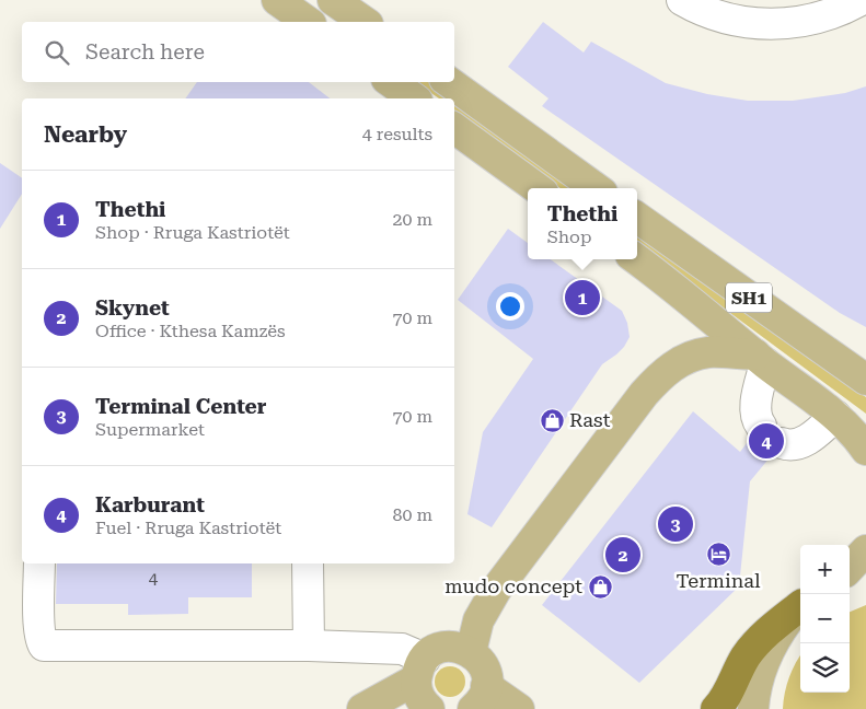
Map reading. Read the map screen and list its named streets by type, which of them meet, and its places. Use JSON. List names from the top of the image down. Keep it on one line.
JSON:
{"streets":{"main road":["SH1"]},"places":{"shop":["Rast","mudo concept"],"hotel":["Terminal"]},"house_numbers":["4"],"page":{"search":"Search here","heading":["Nearby","4 results"],"list":[{"mark":"1","name":"Thethi","note":"Shop · Rruga Kastriotët","value":"20 m"},{"mark":"2","name":"Skynet","note":"Office · Kthesa Kamzës","value":"70 m"},{"mark":"3","name":"Terminal Center","note":"Supermarket","value":"70 m"},{"mark":"4","name":"Karburant","note":"Fuel · Rruga Kastriotët","value":"80 m"}],"popup":["Thethi","Shop"],"pins":["1","4","3","2"],"map_buttons":["+","−"]}}
